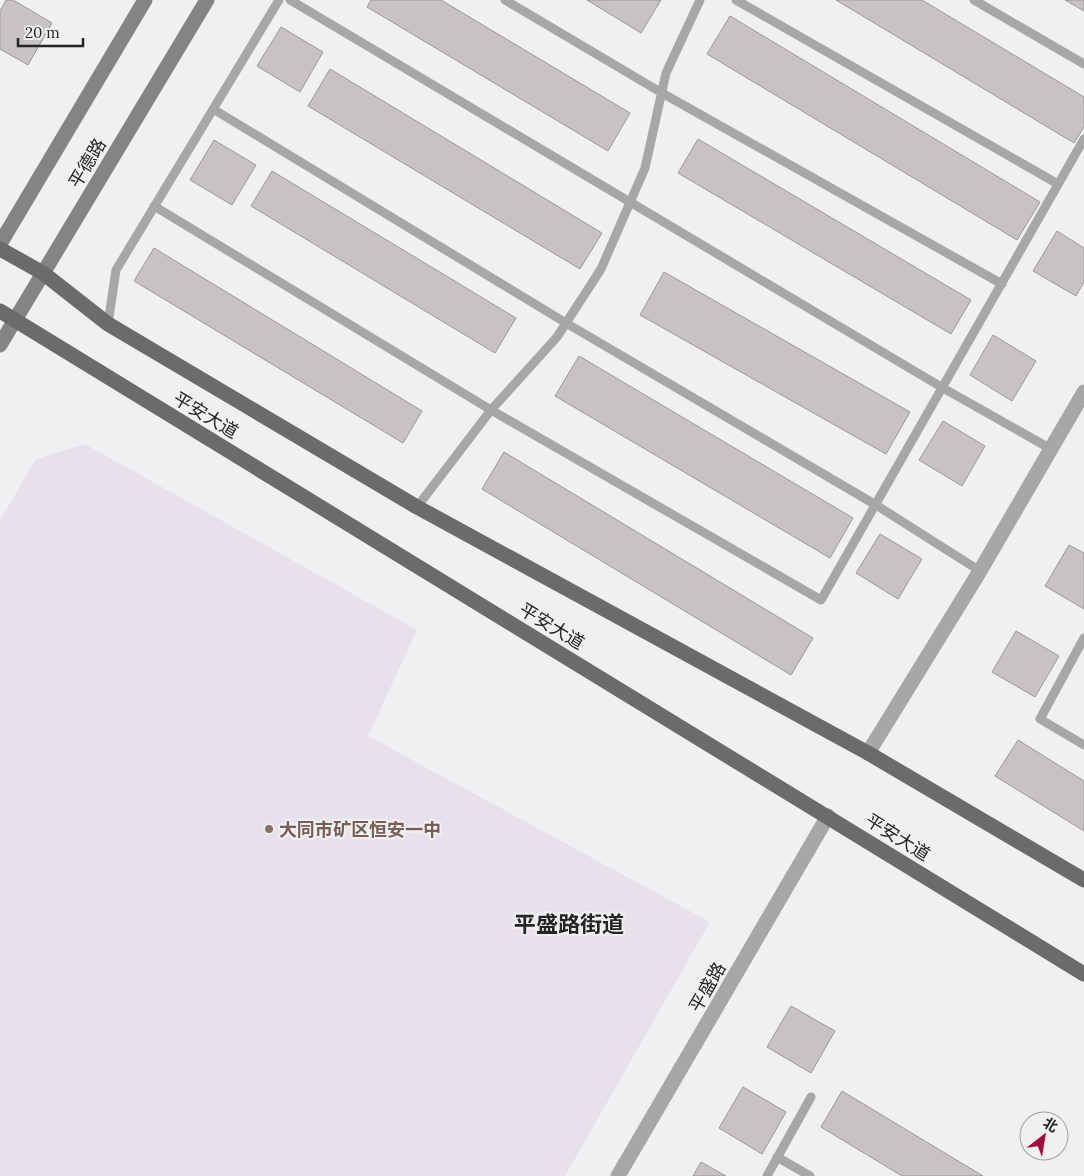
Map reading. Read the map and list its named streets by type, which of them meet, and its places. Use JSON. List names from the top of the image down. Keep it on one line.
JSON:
{"streets":{"main road":["平德路","平安大道"],"street":["平盛路"]},"crossings":[["平德路","平安大道"],["平安大道","平盛路"]],"districts":["平盛路街道"],"places":["大同市矿区恒安一中"],"scale_bar":"20 m","north":"top right"}
